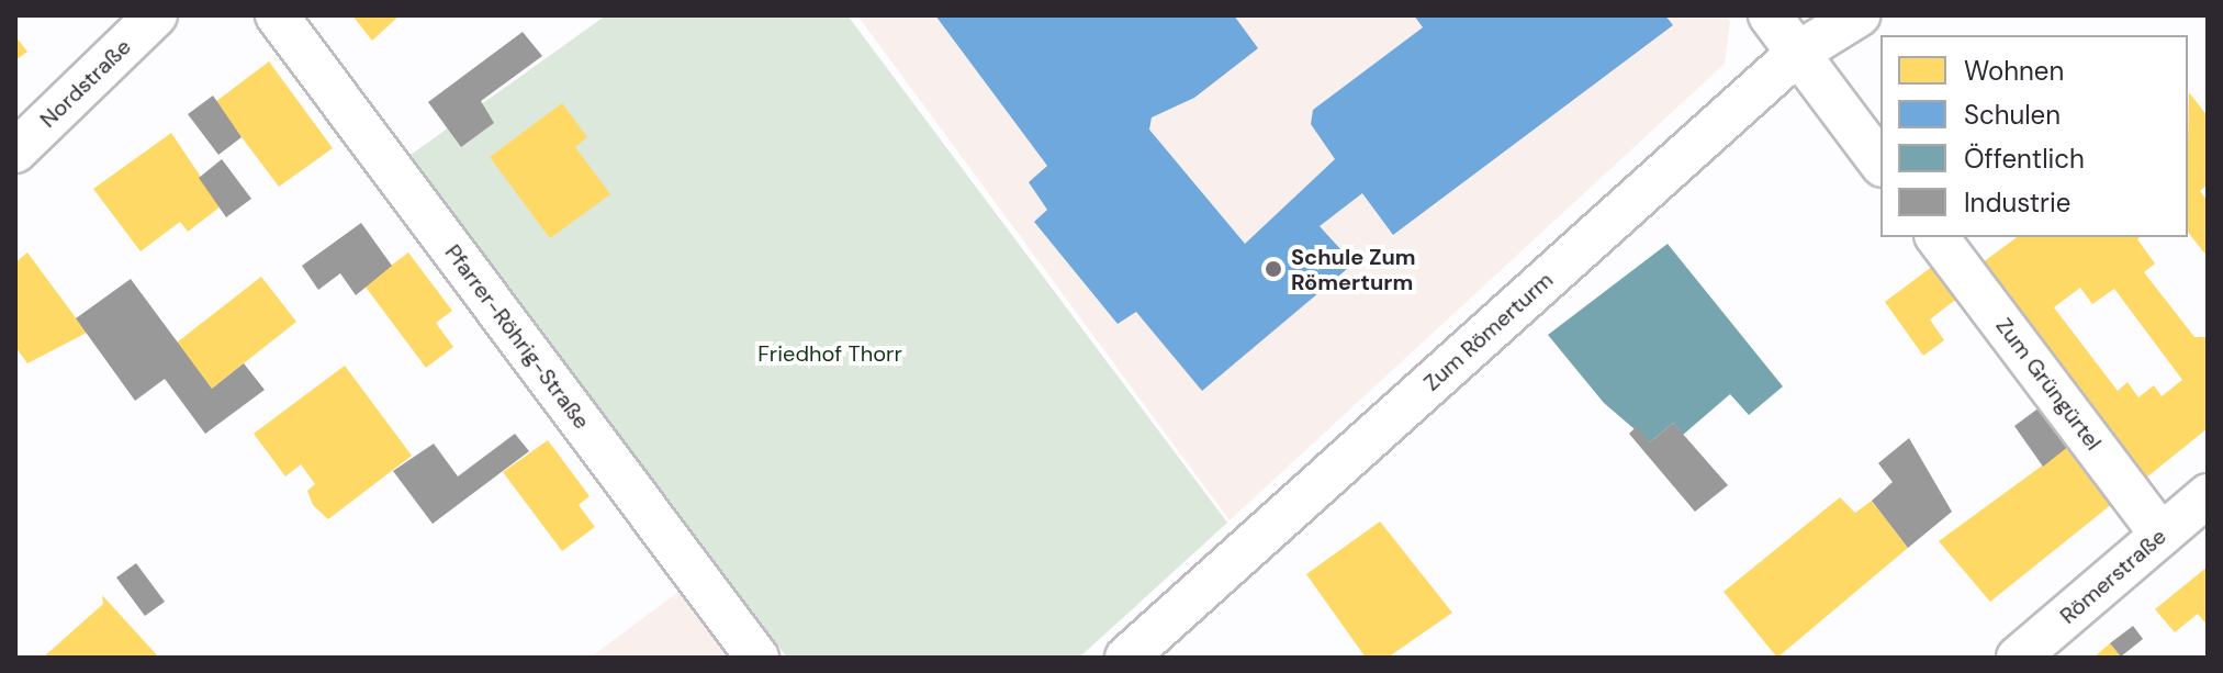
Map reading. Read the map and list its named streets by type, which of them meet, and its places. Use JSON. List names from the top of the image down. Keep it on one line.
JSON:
{"streets":{"street":["Nordstraße","Zum Römerturm","Pfarrer-Röhrig-Straße","Zum Grüngürtel","Römerstraße"]},"crossings":[["Zum Grüngürtel","Römerstraße"]],"parks":["Friedhof Thorr"],"places":["Schule Zum Römerturm"],"legend":["Wohnen","Schulen","Öffentlich","Industrie"]}
